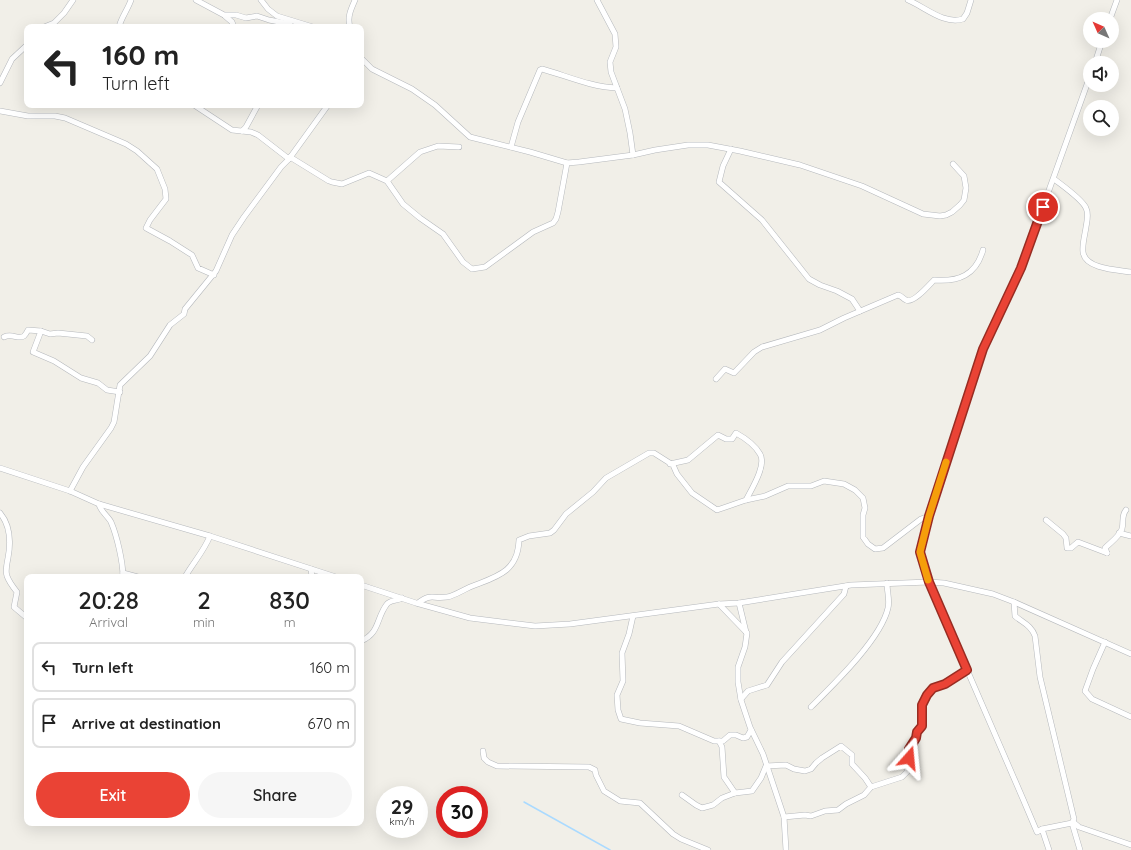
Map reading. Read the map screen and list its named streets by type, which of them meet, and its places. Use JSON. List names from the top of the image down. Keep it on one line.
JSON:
{"north":"top left","page":{"turn":["160 m","Turn left"],"eta":["20:28","Arrival","2","min","830","m"],"list":[{"name":"Turn left","value":"160 m"},{"name":"Arrive at destination","value":"670 m"}],"buttons":["Exit","Share"],"speed":"29 km/h","limit":"30"}}
